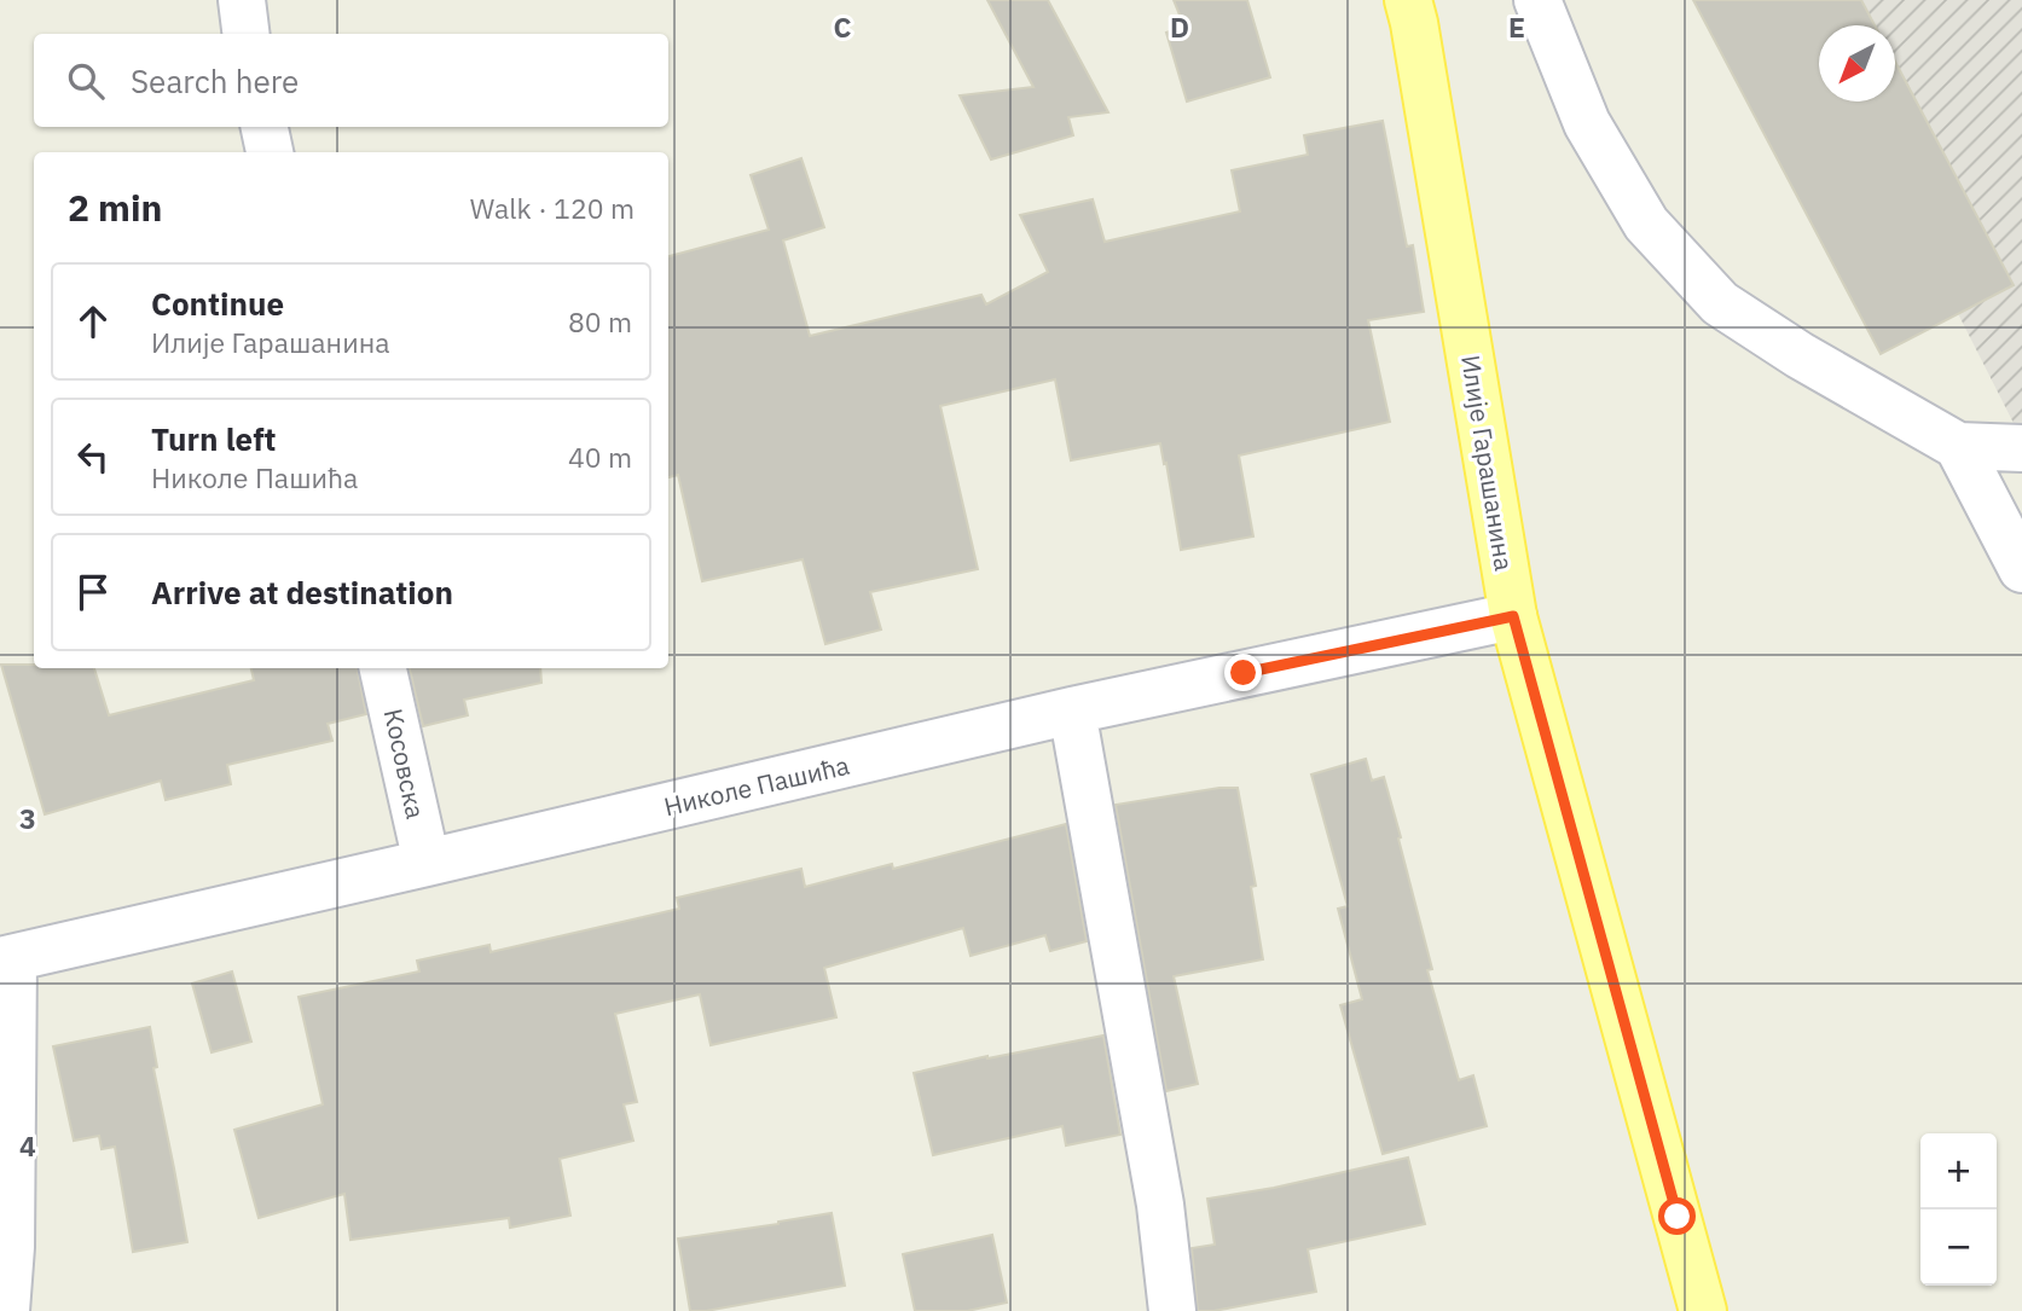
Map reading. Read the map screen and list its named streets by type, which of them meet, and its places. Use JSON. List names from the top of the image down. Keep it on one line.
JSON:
{"streets":{"main road":["Илије Гарашанина"],"street":["Косовска","Николе Пашића"]},"crossings":[["Илије Гарашанина","Николе Пашића"],["Косовска","Николе Пашића"]],"north":"bottom left","page":{"search":"Search here","heading":["2 min","Walk · 120 m"],"list":[["Continue","Илије Гарашанина","80 m"],["Turn left","Николе Пашића","40 m"],"Arrive at destination"],"map_buttons":["+","−"]},"grid":{"columns":["C","D","E"],"rows":["3","4"]}}
